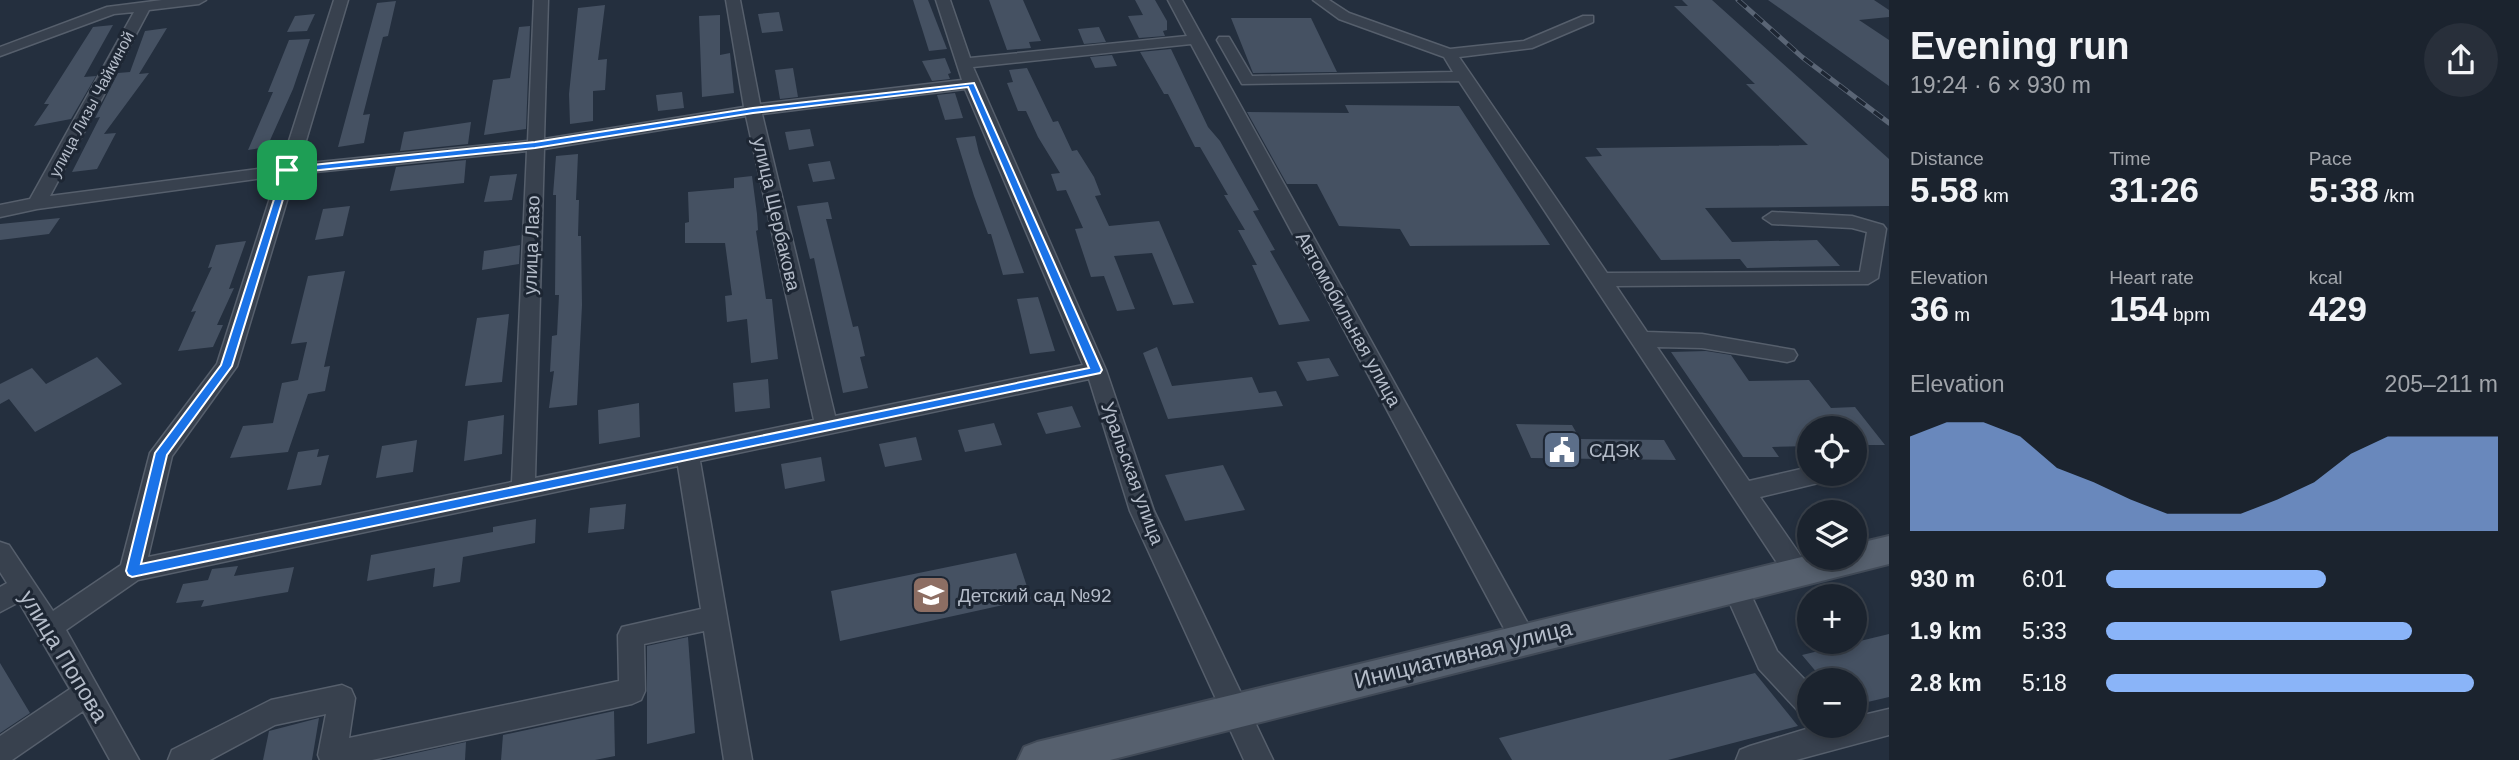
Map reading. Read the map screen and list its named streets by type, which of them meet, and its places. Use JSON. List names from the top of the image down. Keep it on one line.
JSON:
{"streets":{"main road":["Инициативная улица"],"street":["улица Лизы Чайкиной","улица Щербакова","улица Лазо","Автомобильная улица","Уральская улица","улица Попова"]},"crossings":[["Автомобильная улица","Инициативная улица"],["Уральская улица","Инициативная улица"]],"places":{"public building":["СДЭК"],"school or university":["Детский сад №92"]},"page":{"heading":["Evening run","19:24 · 6 × 930 m"],"stats":[["Distance","5.58 km"],["Time","31:26"],["Pace","5:38 /km"],["Elevation","36 m"],["Heart rate","154 bpm"],["kcal","429"]],"chart":["Elevation","205–211 m"],"map_buttons":["+","−"],"list":[{"name":"930 m","note":"6:01"},{"name":"1.9 km","note":"5:33"},{"name":"2.8 km","note":"5:18"}]}}
